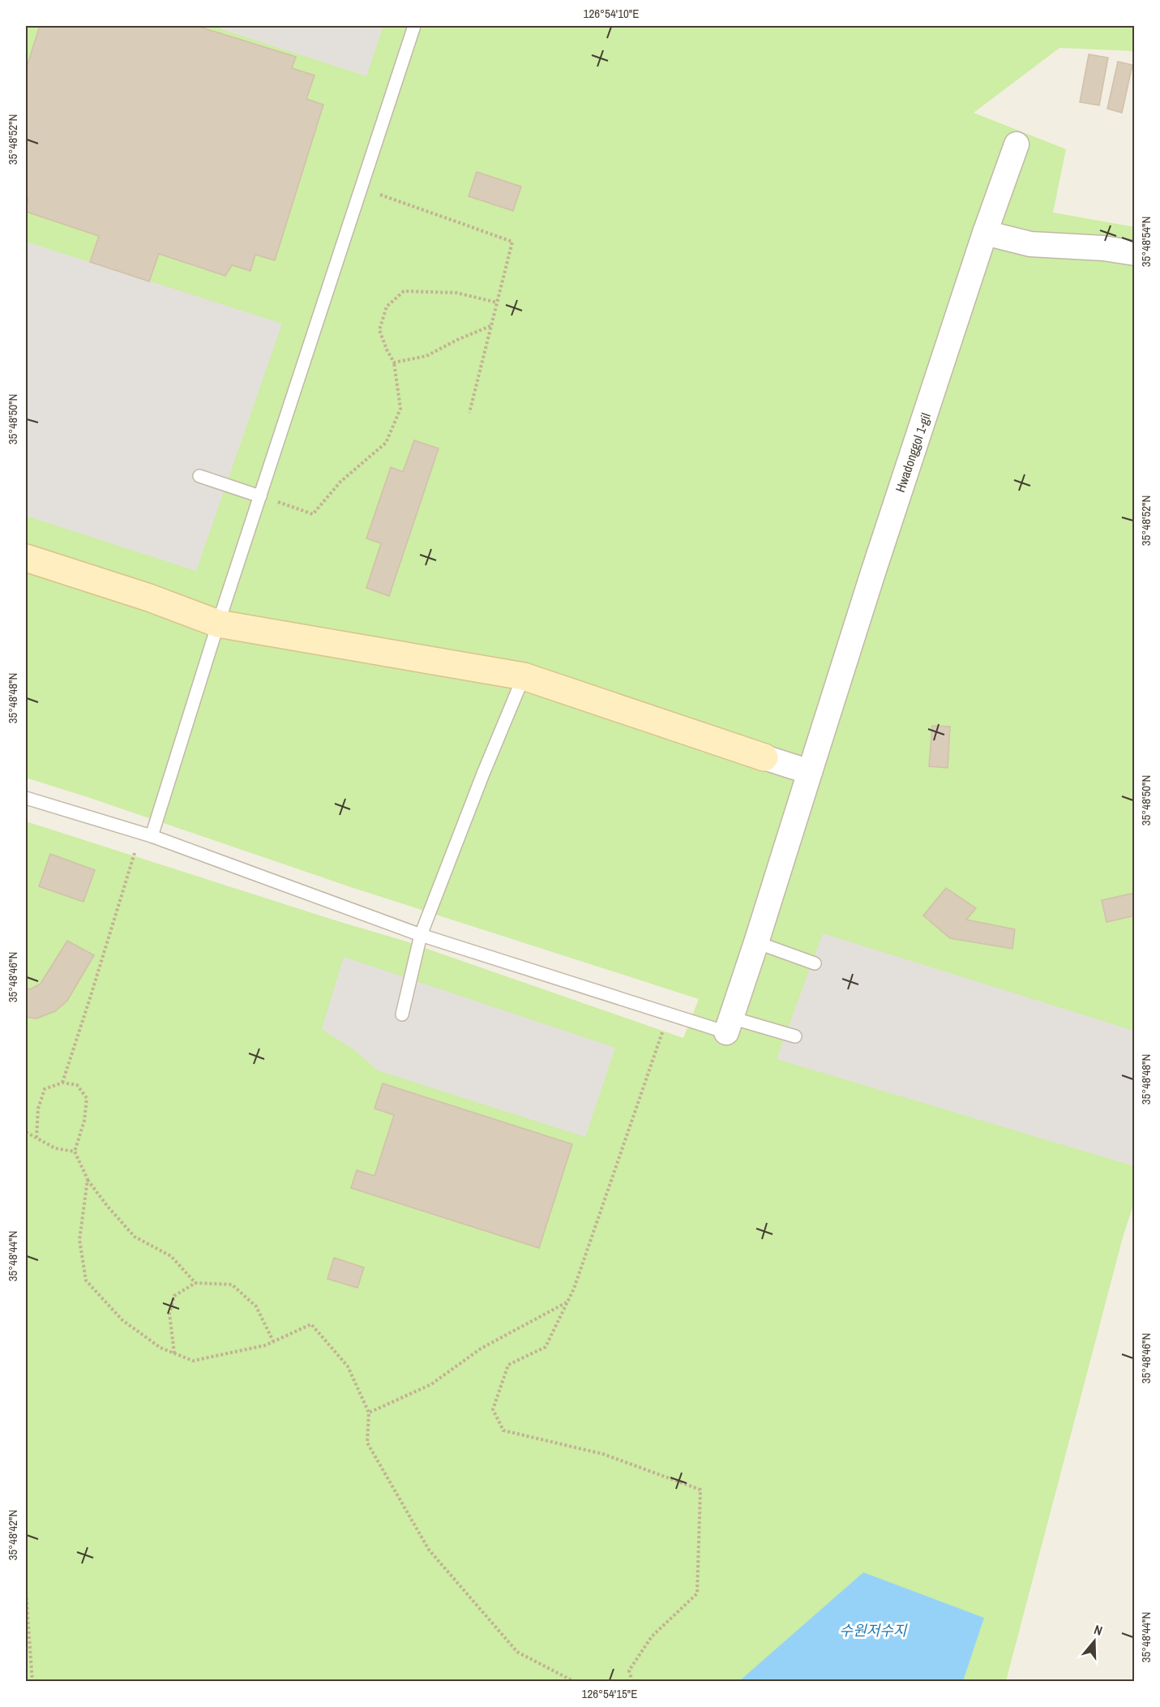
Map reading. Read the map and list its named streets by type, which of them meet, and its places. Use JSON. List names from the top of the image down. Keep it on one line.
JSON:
{"streets":{"street":["Hwadonggol 1-gil"]},"water":["수원저수지"],"north":"top","coordinates":["126°54'10\"E","35°48'52\"N","35°48'54\"N","35°48'50\"N","35°48'48\"N","35°48'46\"N","35°48'44\"N","35°48'42\"N","126°54'15\"E"]}
